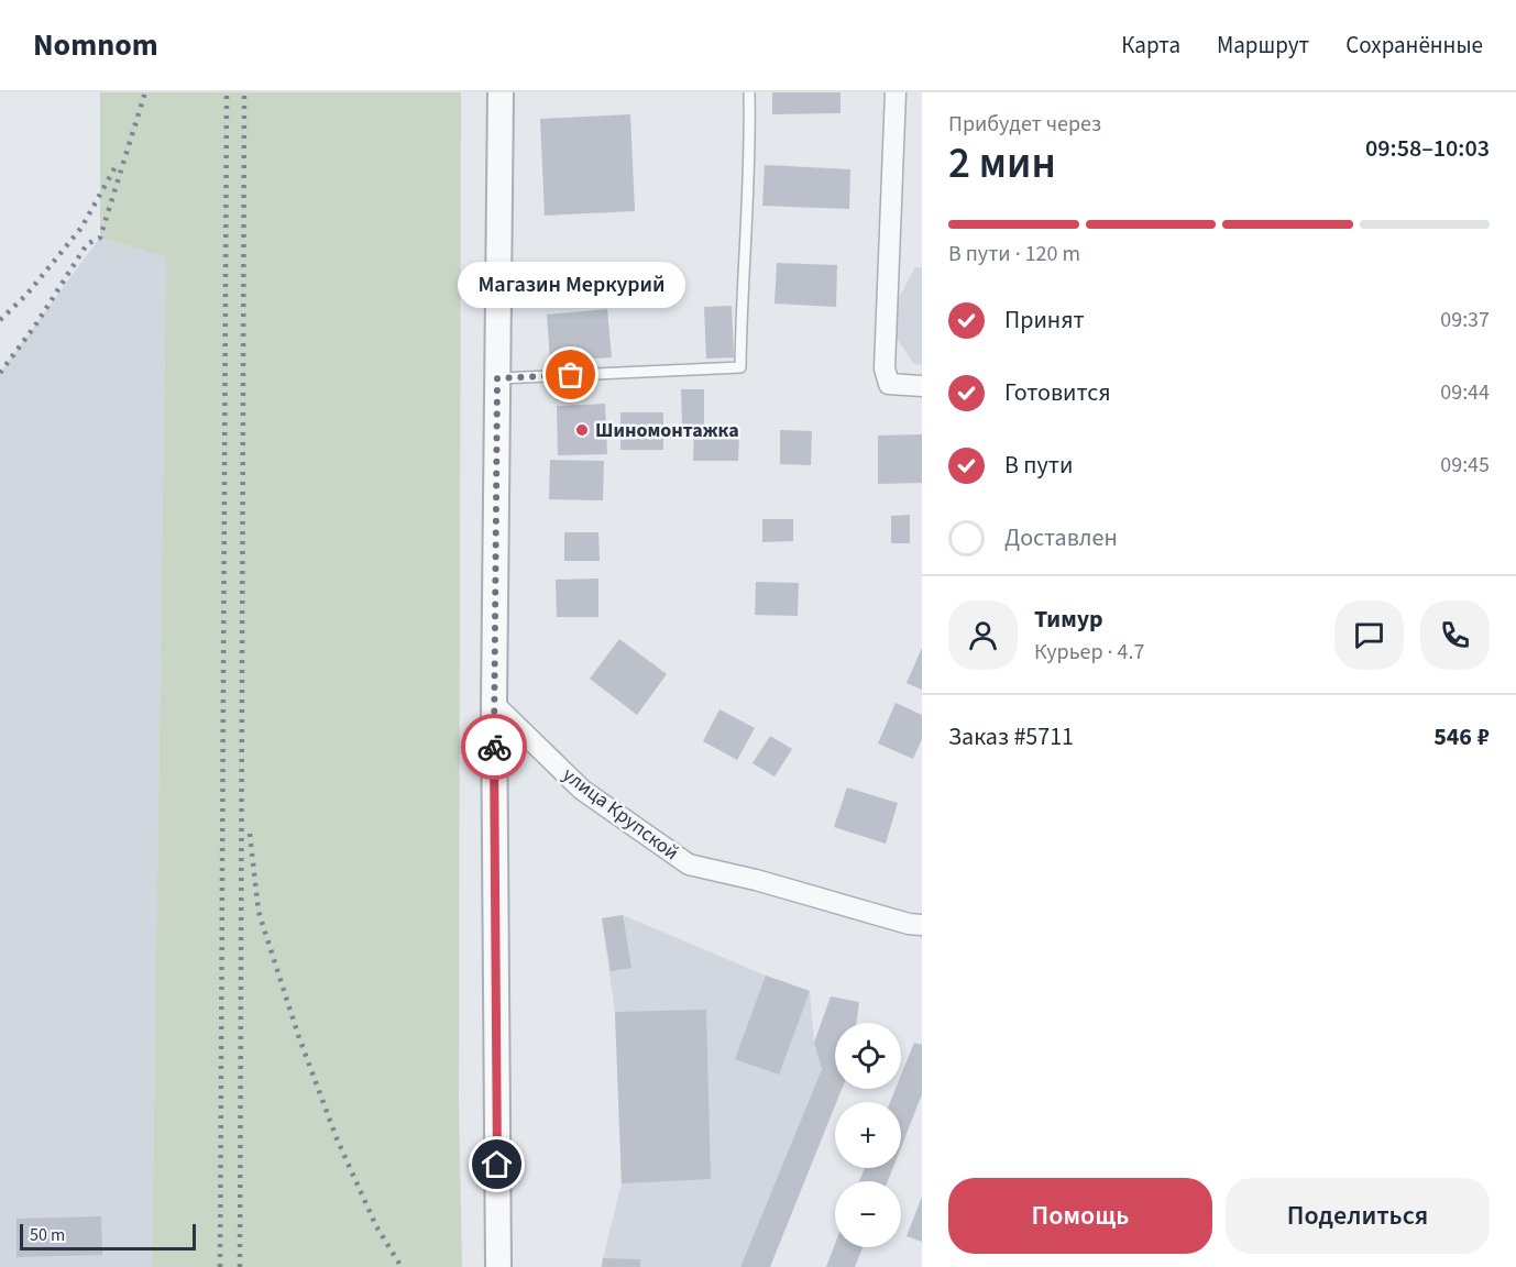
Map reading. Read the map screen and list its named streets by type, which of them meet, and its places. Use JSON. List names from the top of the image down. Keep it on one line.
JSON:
{"streets":{"street":["улица Крупской"]},"places":["Магазин Меркурий","Шиномонтажка"],"scale_bar":"50 m","page":{"header":"Nomnom","nav":["Карта","Маршрут","Сохранённые"],"heading":["2 мин","Прибудет через","09:58–10:03"],"panel":["Тимур","Курьер · 4.7","Заказ #5711","546 ₽"],"bar":"В пути · 120 m","bubble":"Магазин Меркурий","list":[["Принят","09:37"],["Готовится","09:44"],["В пути","09:45"],"Доставлен"],"map_buttons":["+","−"],"buttons":["Помощь","Поделиться"],"scale":"50 m"}}
